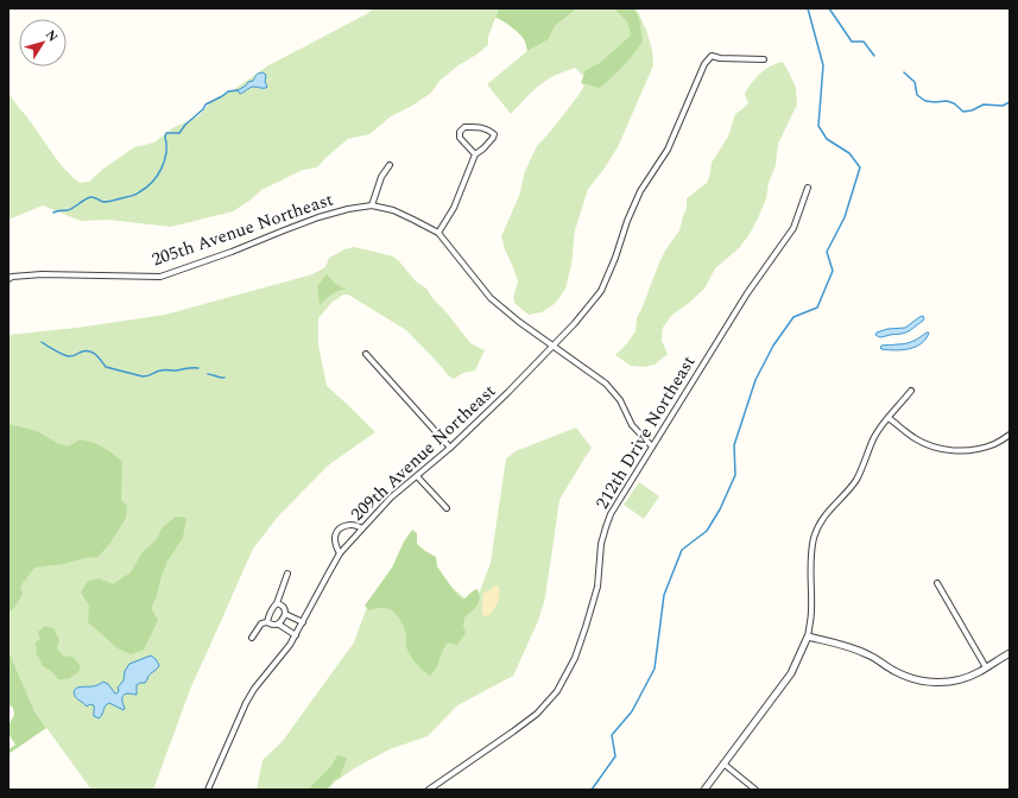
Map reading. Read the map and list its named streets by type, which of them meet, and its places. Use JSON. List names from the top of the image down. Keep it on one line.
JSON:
{"streets":{"street":["205th Avenue Northeast","212th Drive Northeast","209th Avenue Northeast"]},"north":"top right"}
